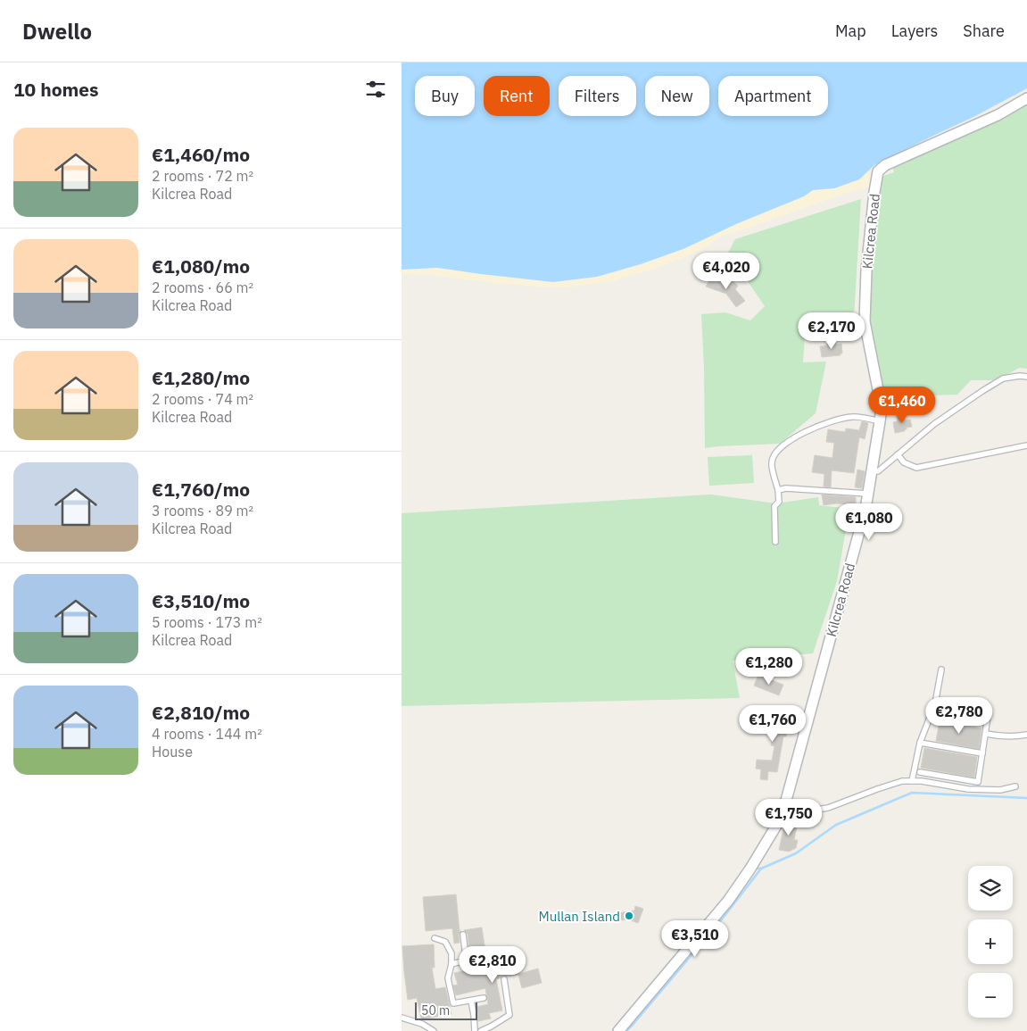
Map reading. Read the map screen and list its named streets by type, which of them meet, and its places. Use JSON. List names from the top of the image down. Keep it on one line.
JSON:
{"streets":{"street":["Kilcrea Road"]},"places":["Mullan Island"],"scale_bar":"50 m","page":{"header":"Dwello","nav":["Map","Layers","Share"],"heading":"10 homes","chip":["Buy","Rent","Filters","New","Apartment"],"list":[{"name":"€1,460/mo","note":"2 rooms · 72 m² · Kilcrea Road"},{"name":"€1,080/mo","note":"2 rooms · 66 m² · Kilcrea Road"},{"name":"€1,280/mo","note":"2 rooms · 74 m² · Kilcrea Road"},{"name":"€1,760/mo","note":"3 rooms · 89 m² · Kilcrea Road"},{"name":"€3,510/mo","note":"5 rooms · 173 m² · Kilcrea Road"},{"name":"€2,810/mo","note":"4 rooms · 144 m² · House"}],"price":["€4,020","€2,170","€1,460","€1,080","€1,280","€2,780","€1,760","€1,750","€3,510","€2,810"],"map_buttons":["+","−"],"scale":"50 m"}}
